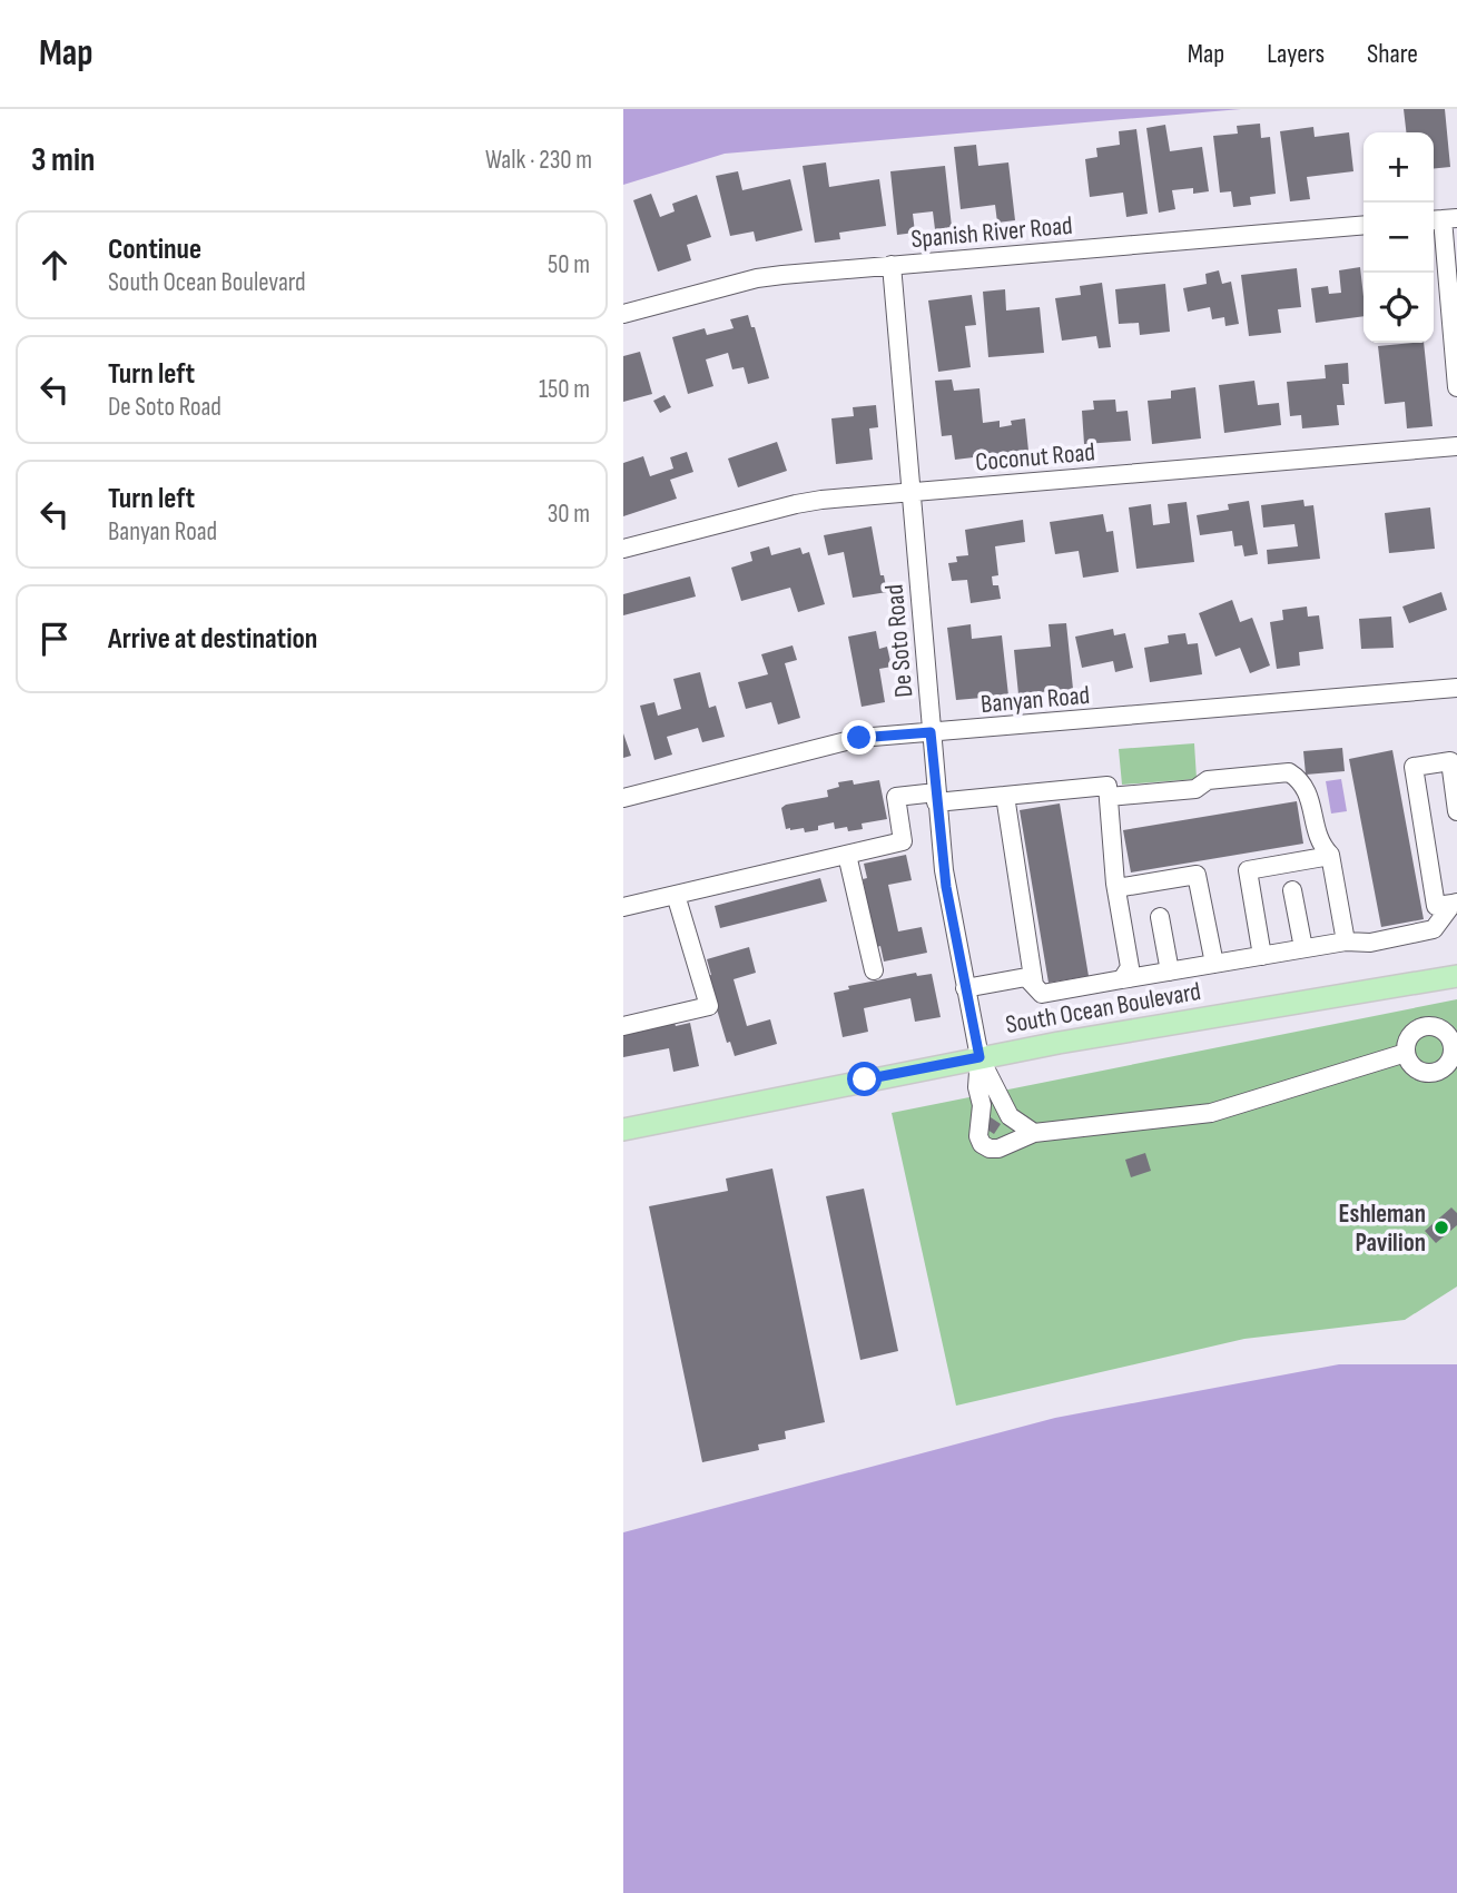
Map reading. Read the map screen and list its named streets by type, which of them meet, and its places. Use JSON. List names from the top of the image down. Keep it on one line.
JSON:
{"streets":{"main road":["South Ocean Boulevard"],"street":["Spanish River Road","Coconut Road","De Soto Road","Banyan Road"]},"crossings":[["Spanish River Road","De Soto Road"],["Coconut Road","De Soto Road"],["De Soto Road","Banyan Road"],["De Soto Road","South Ocean Boulevard"]],"places":["Eshleman Pavilion"],"page":{"header":"Map","nav":["Map","Layers","Share"],"heading":["3 min","Walk · 230 m"],"map_buttons":["+","−"],"list":[["Continue","South Ocean Boulevard","50 m"],["Turn left","De Soto Road","150 m"],["Turn left","Banyan Road","30 m"],"Arrive at destination"]}}
